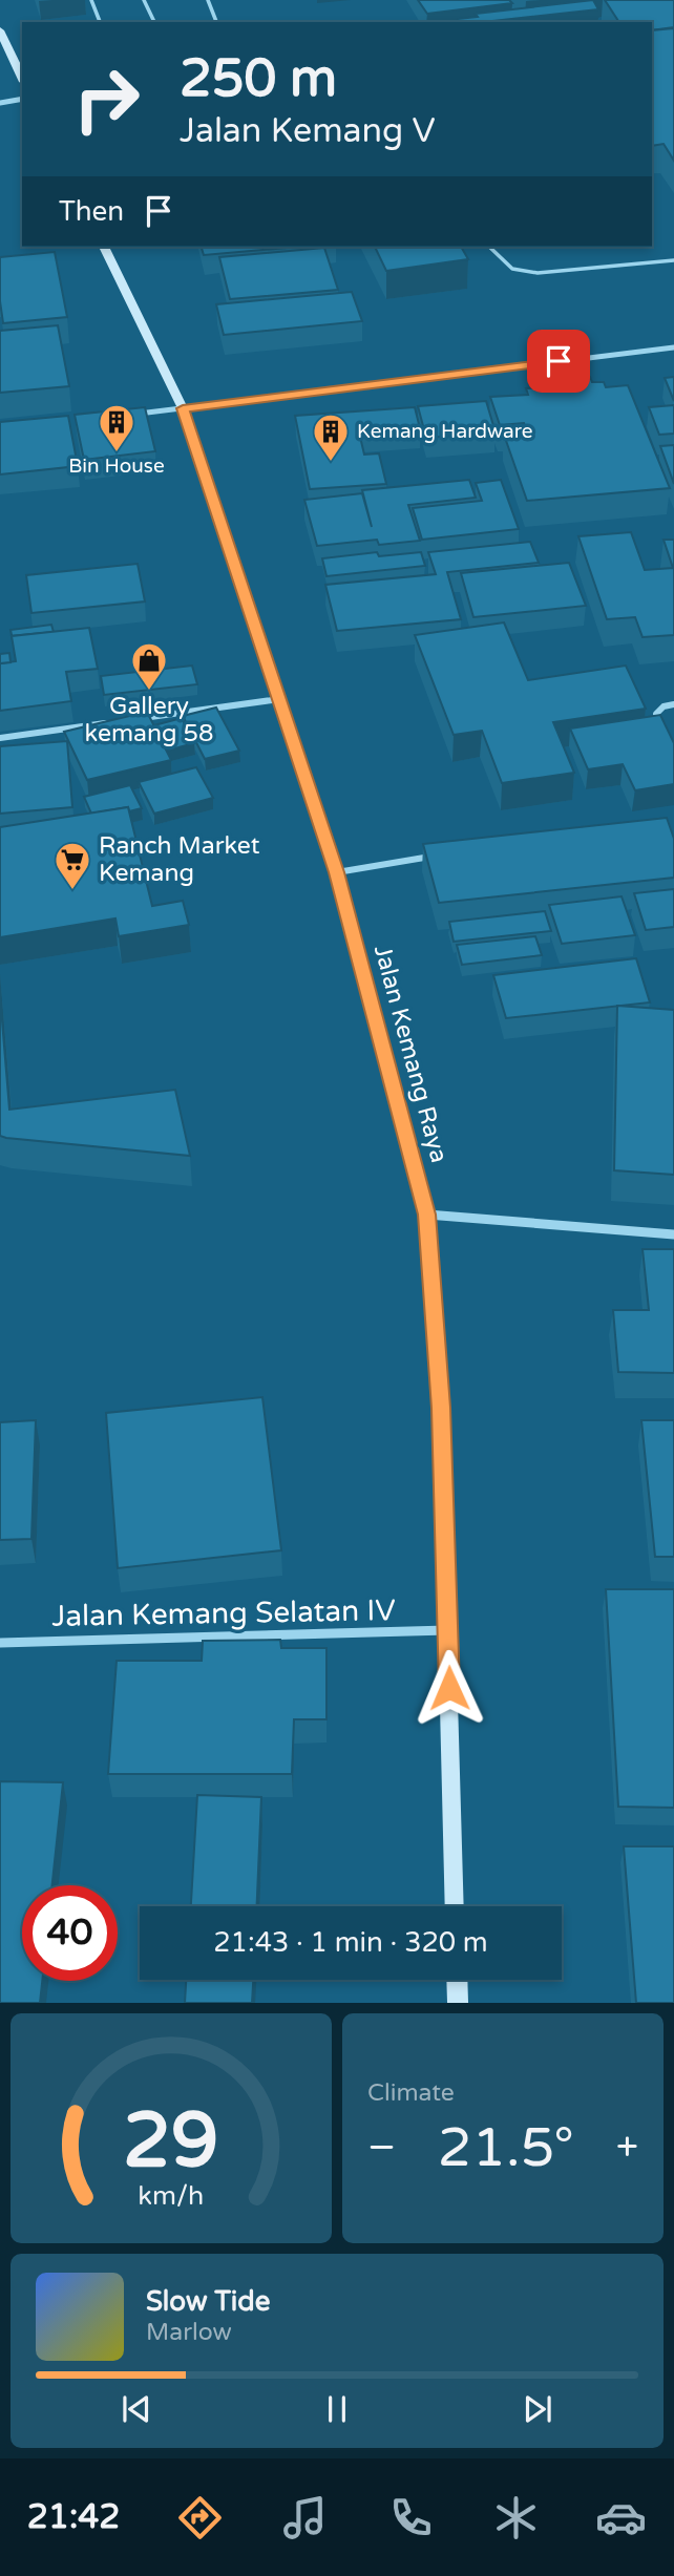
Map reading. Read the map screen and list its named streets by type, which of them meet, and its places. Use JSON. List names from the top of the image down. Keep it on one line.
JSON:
{"streets":{"street":["Jalan Kemang Raya","Jalan Kemang Selatan IV"]},"crossings":[["Jalan Kemang Raya","Jalan Kemang Selatan IV"]],"places":{"building":["Bin House","Kemang Hardware"],"shop":["Gallery kemang 58"],"supermarket":["Ranch Market Kemang"]},"page":{"turn":["250 m","Jalan Kemang V"],"then":"Then","limit":"40","trip":"21:43 · 1 min · 320 m","tile":"Climate","heat":["−","21.5°","+"],"song":["Slow Tide","Marlow"],"tabs":"21:42","gauge":["29","km/h"]}}
